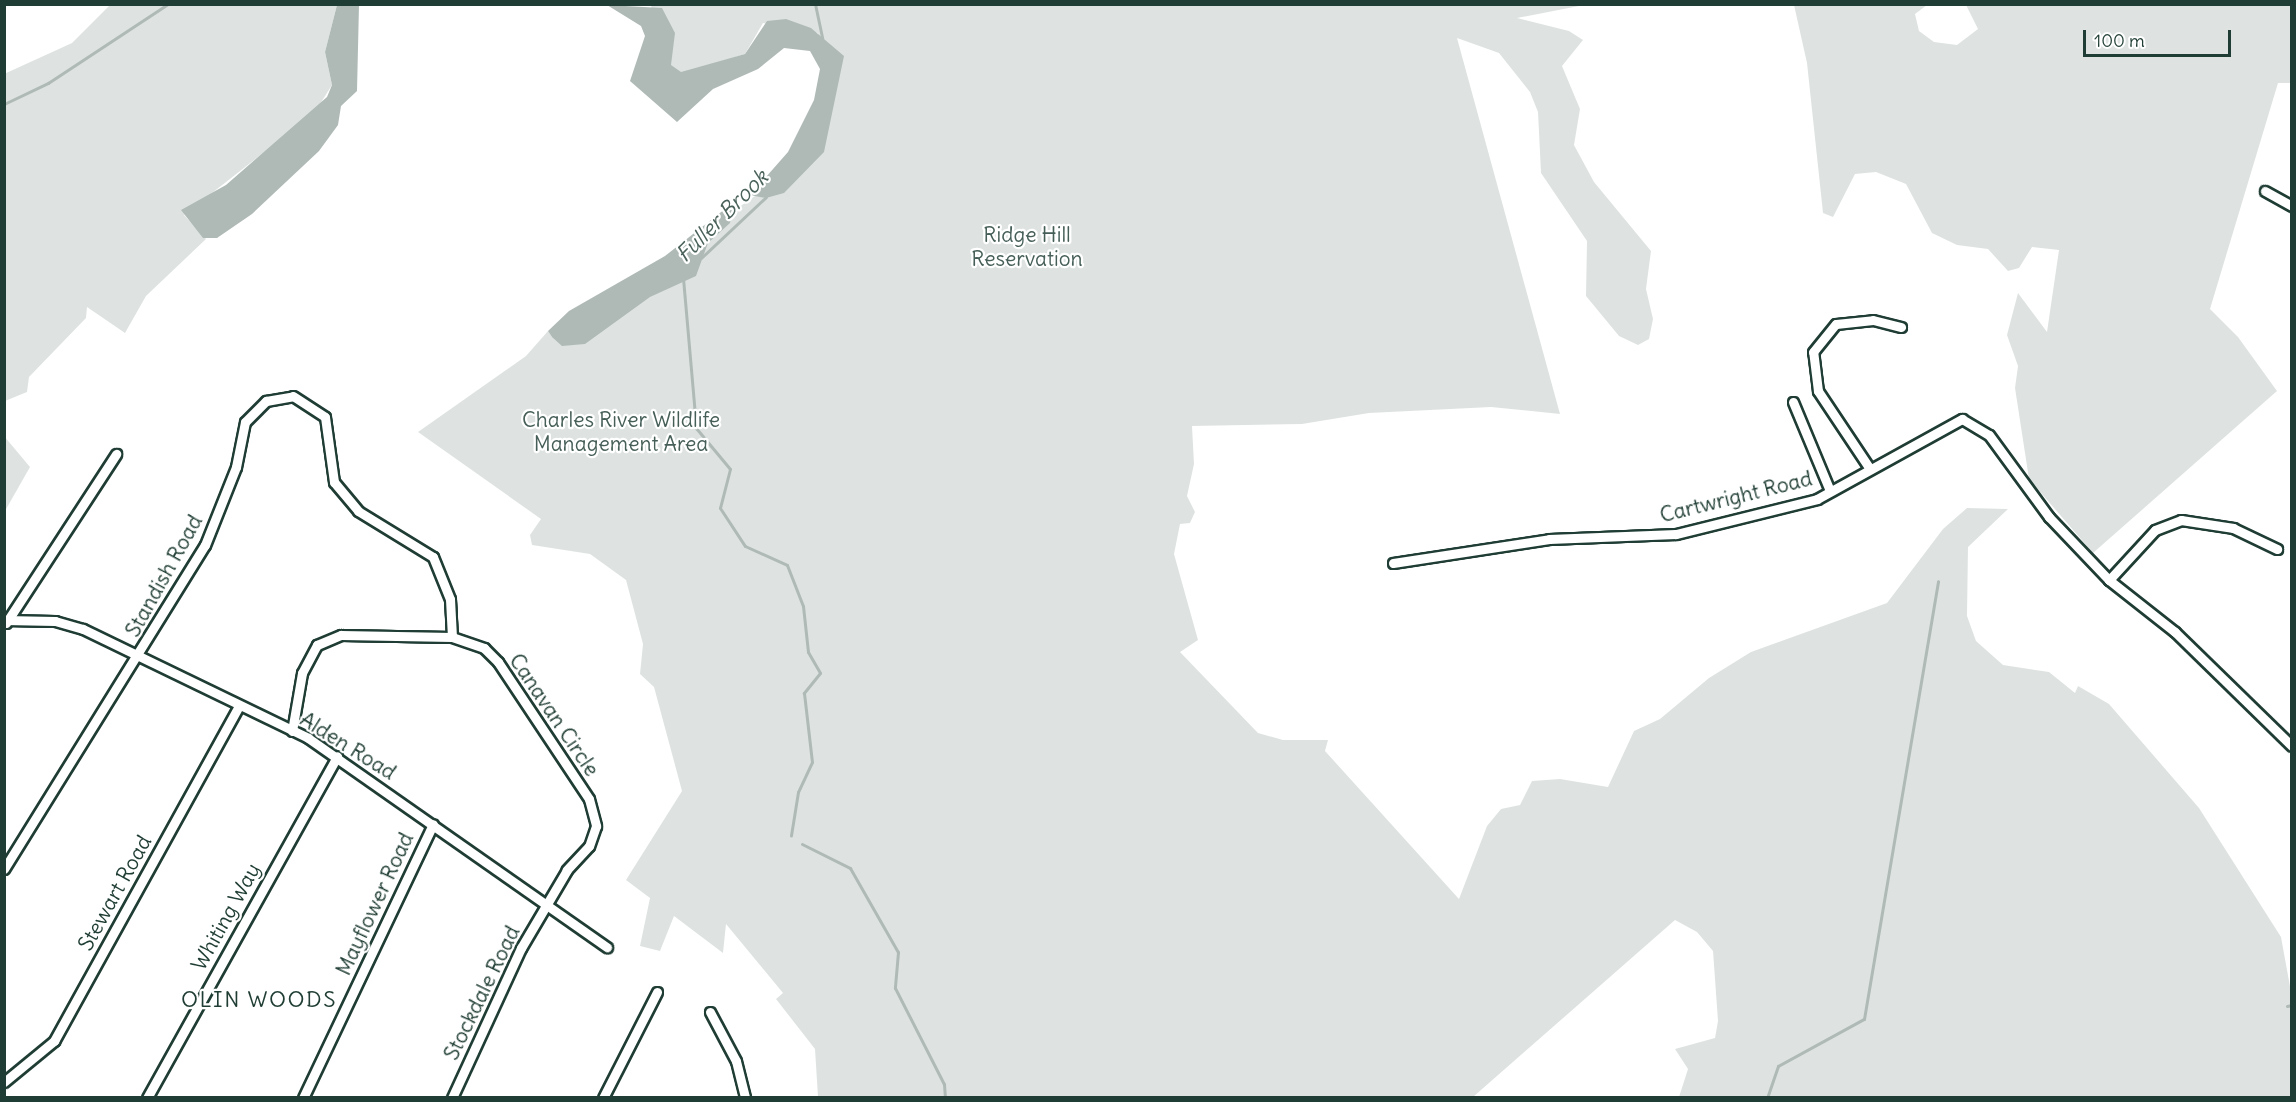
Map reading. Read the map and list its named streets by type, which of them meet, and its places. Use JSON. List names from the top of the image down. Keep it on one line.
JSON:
{"streets":{"street":["Cartwright Road","Standish Road","Canavan Circle","Alden Road","Stewart Road","Mayflower Road","Whiting Way","Stockdale Road"]},"crossings":[["Standish Road","Canavan Circle"],["Standish Road","Alden Road"],["Canavan Circle","Alden Road"],["Canavan Circle","Stockdale Road"],["Alden Road","Stewart Road"],["Alden Road","Mayflower Road"],["Alden Road","Whiting Way"],["Alden Road","Stockdale Road"]],"districts":["OLIN WOODS"],"water":["Fuller Brook"],"parks":["Ridge Hill Reservation","Charles River Wildlife Management Area"],"scale_bar":"100 m"}
